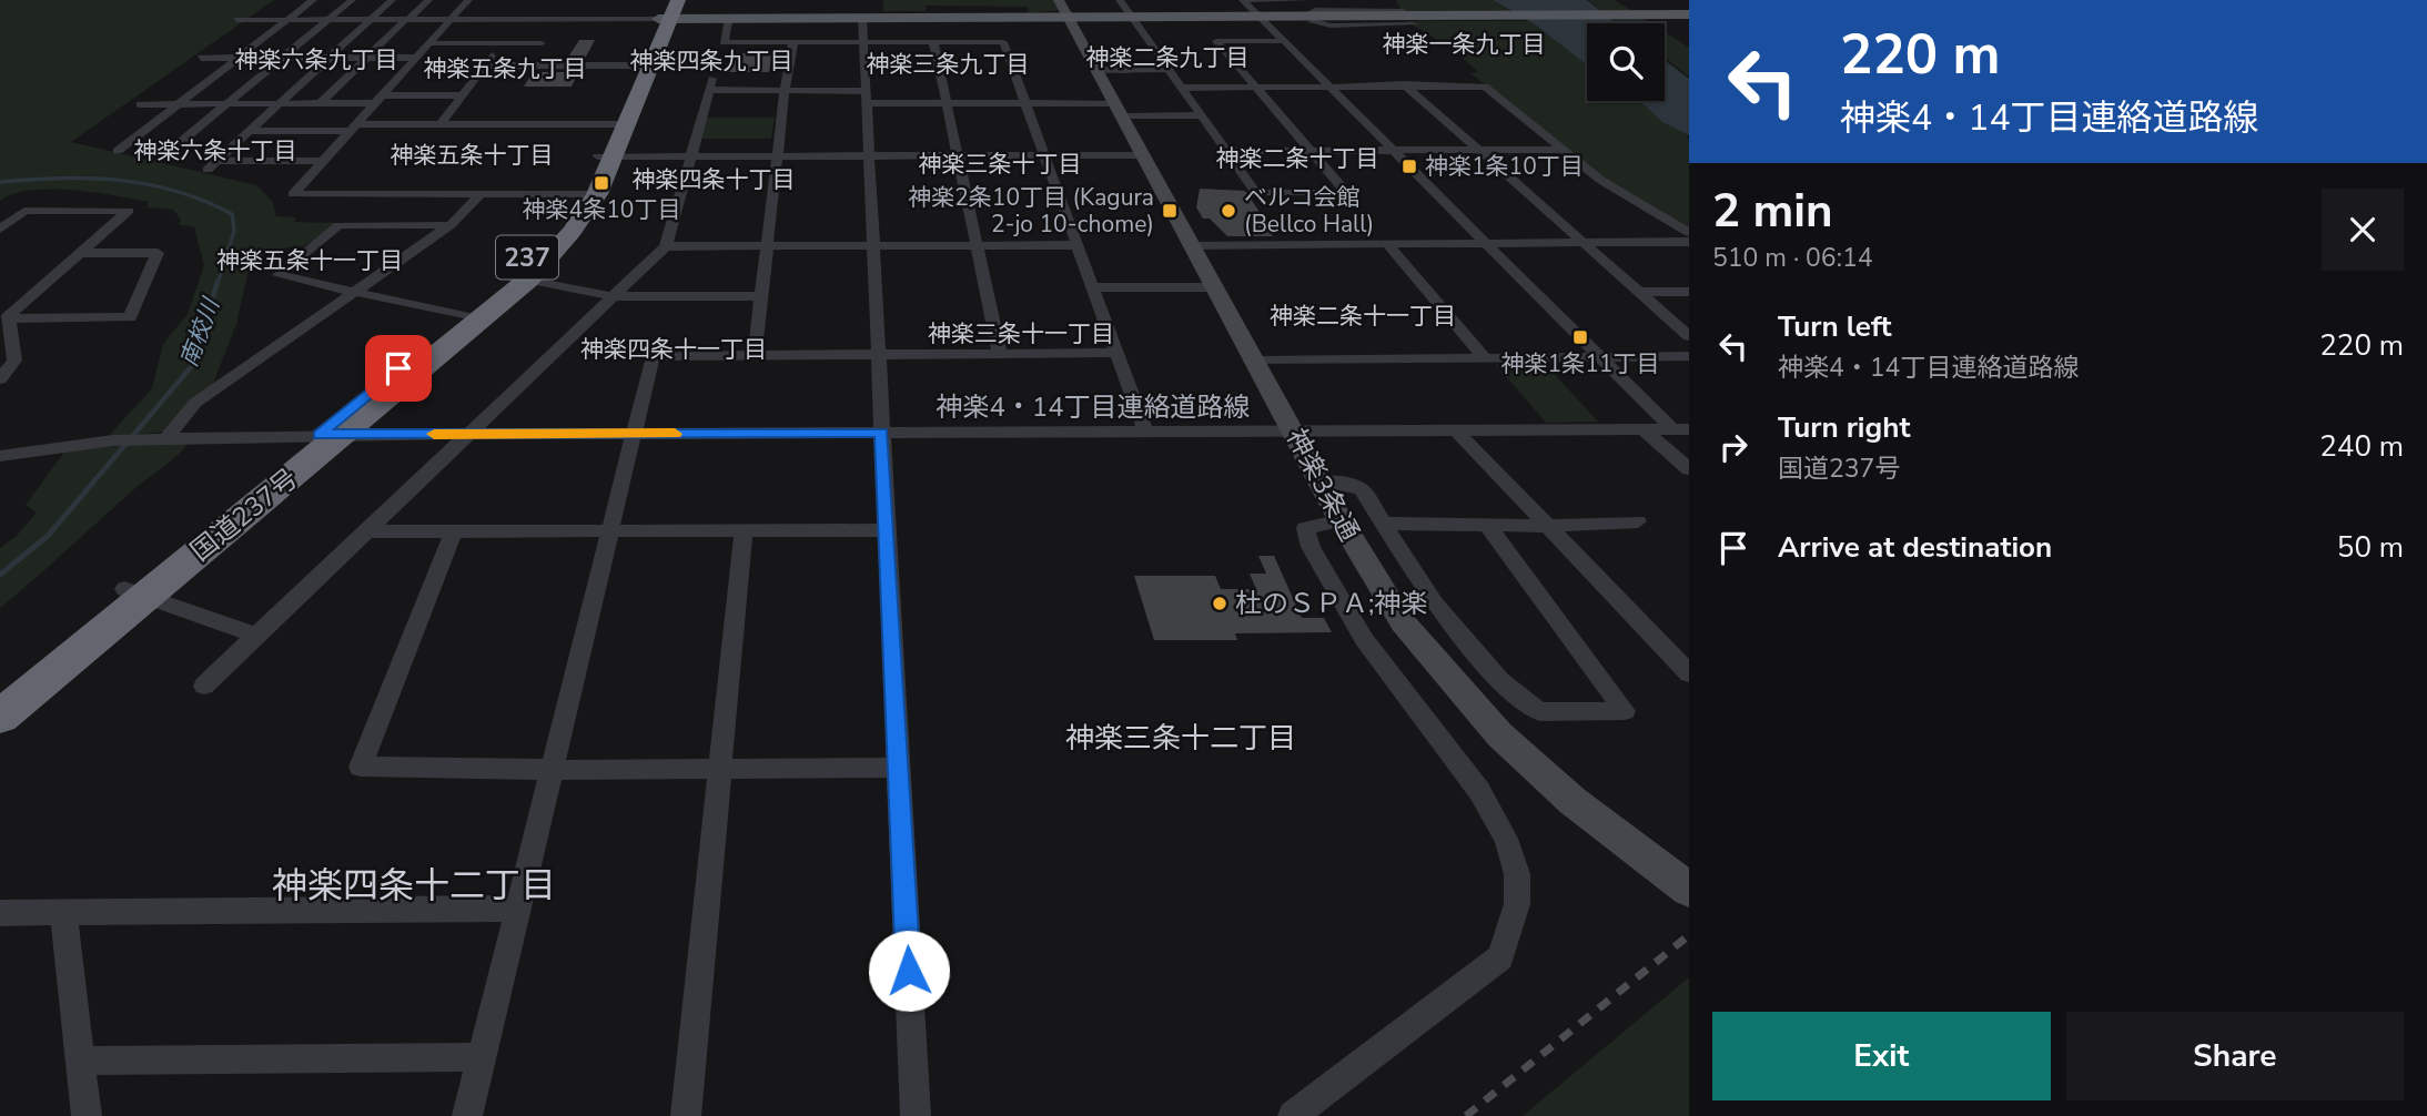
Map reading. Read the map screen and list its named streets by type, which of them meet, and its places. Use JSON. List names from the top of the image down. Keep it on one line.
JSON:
{"streets":{"highway":["237","国道237号"],"street":["神楽4・14丁目連絡道路線","神楽3条通"]},"crossings":[["神楽4・14丁目連絡道路線","神楽3条通"],["神楽4・14丁目連絡道路線","国道237号"]],"districts":["神楽一条九丁目","神楽二条九丁目","神楽六条九丁目","神楽四条九丁目","神楽三条九丁目","神楽五条九丁目","神楽六条十丁目","神楽五条十丁目","神楽二条十丁目","神楽三条十丁目","神楽四条十丁目","神楽五条十一丁目","神楽二条十一丁目","神楽三条十一丁目","神楽四条十一丁目","神楽三条十二丁目","神楽四条十二丁目"],"water":["南校川"],"places":{"transit":["神楽1条10丁目","神楽4条10丁目","神楽2条10丁目 (Kagura 2-jo 10-chome)","神楽1条11丁目"],"other":["ベルコ会館 (Bellco Hall)","杜のＳＰＡ;神楽"]},"page":{"turn":["220 m","神楽4・14丁目連絡道路線"],"heading":["2 min","510 m · 06:14"],"list":[{"name":"Turn left","note":"神楽4・14丁目連絡道路線","value":"220 m"},{"name":"Turn right","note":"国道237号","value":"240 m"},{"name":"Arrive at destination","value":"50 m"}],"buttons":["Exit","Share"]}}
